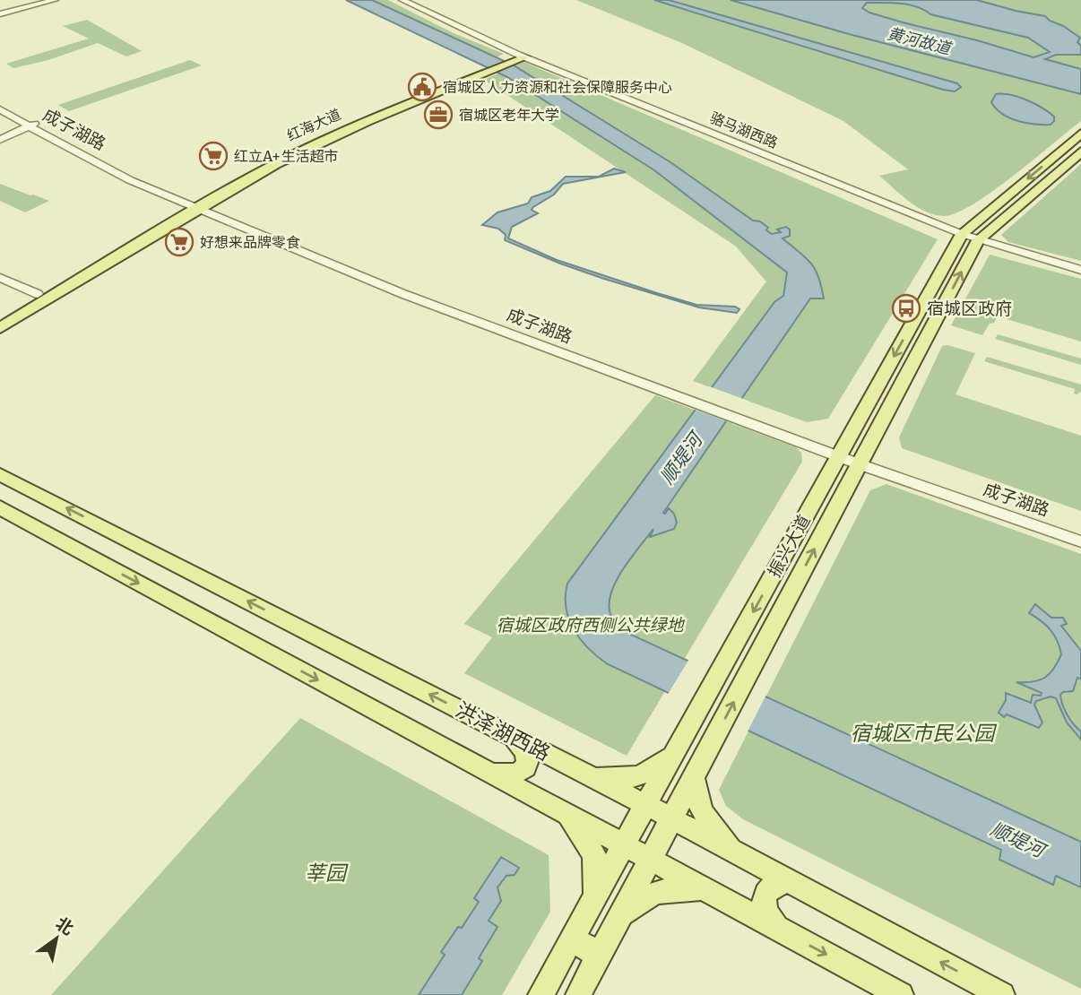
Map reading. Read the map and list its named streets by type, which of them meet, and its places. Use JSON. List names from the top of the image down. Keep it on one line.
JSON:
{"streets":{"main road":["红海大道","振兴大道","洪泽湖西路"],"street":["成子湖路","骆马湖西路"]},"crossings":[["红海大道","成子湖路"],["红海大道","骆马湖西路"],["成子湖路","振兴大道"],["骆马湖西路","振兴大道"],["振兴大道","洪泽湖西路"]],"water":["黄河故道","顺堤河"],"parks":["宿城区政府西侧公共绿地","宿城区市民公园","莘园"],"places":{"public building":["宿城区人力资源和社会保障服务中心"],"office":["宿城区老年大学"],"supermarket":["红立A+生活超市","好想来品牌零食"],"bus stop":["宿城区政府"]},"north":"top right"}
